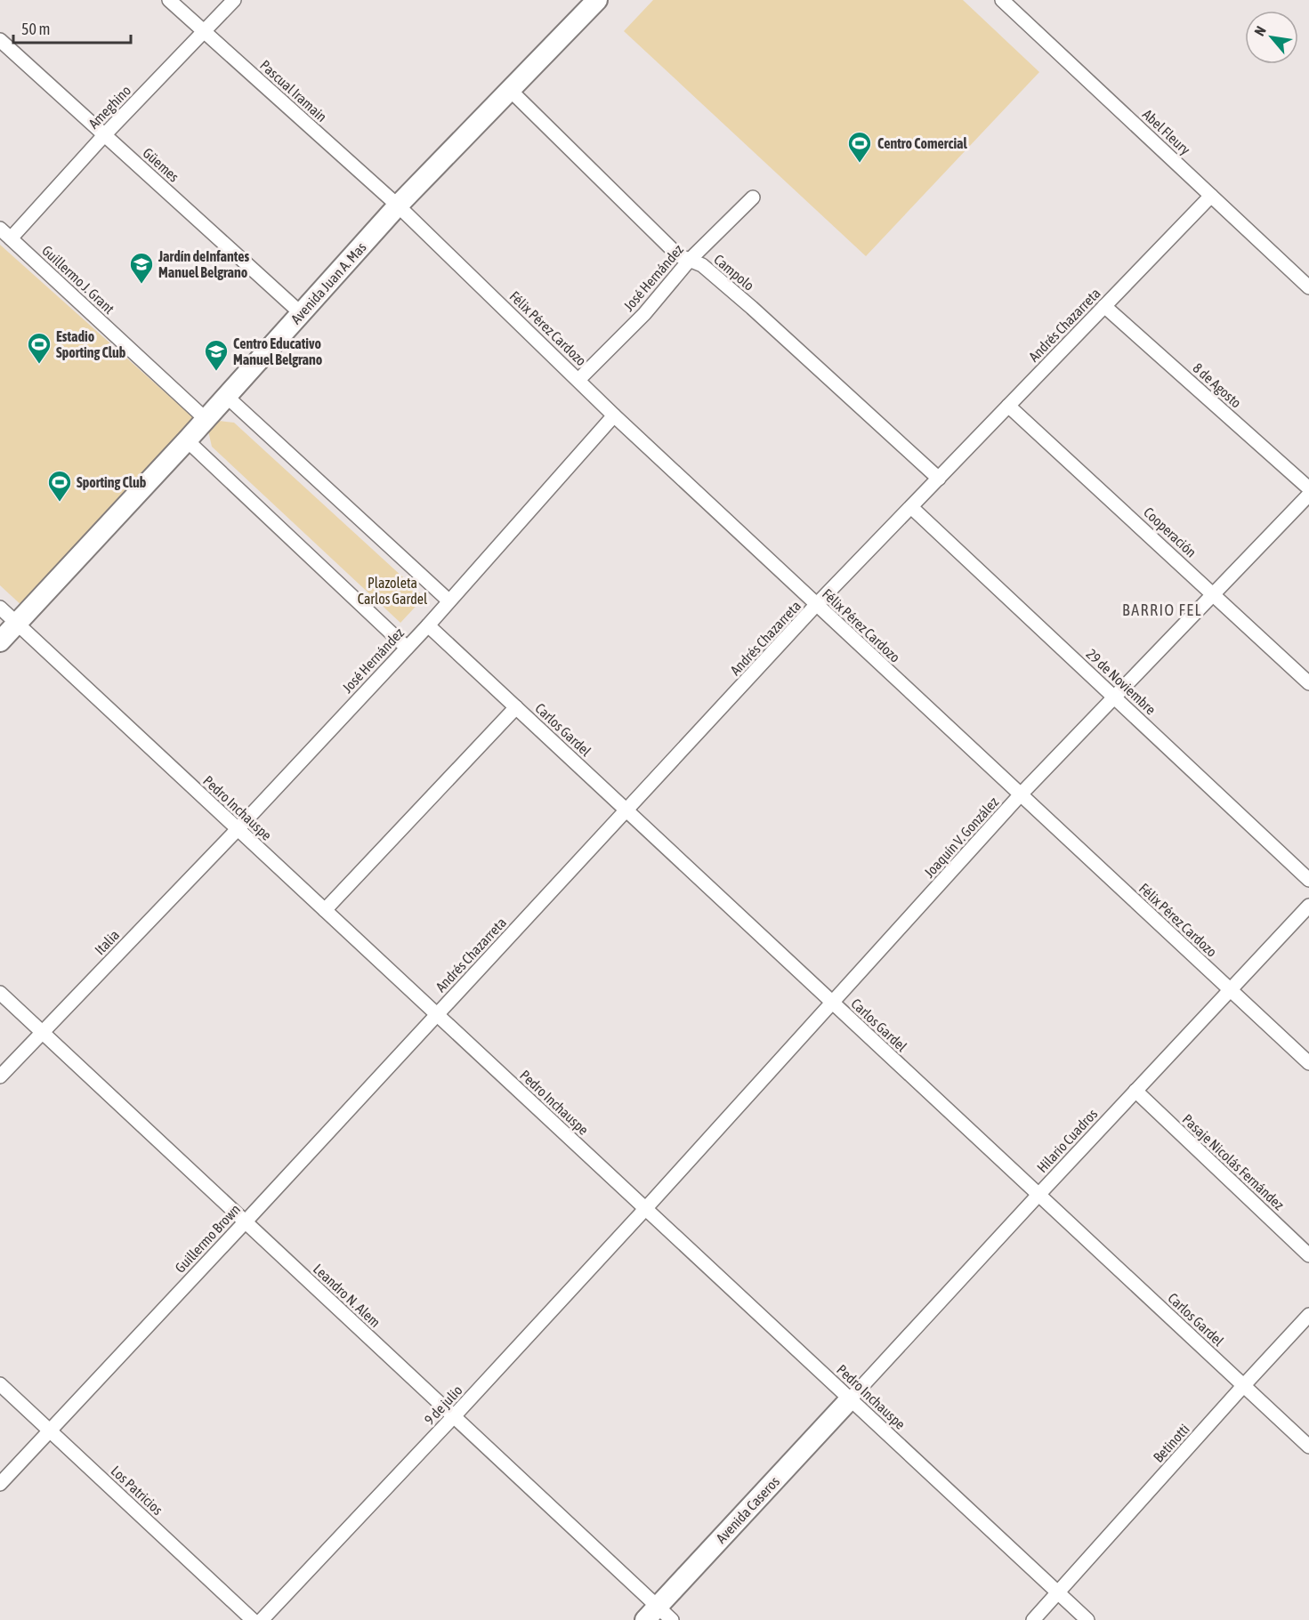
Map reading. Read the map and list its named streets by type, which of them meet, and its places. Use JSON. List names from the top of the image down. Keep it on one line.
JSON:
{"streets":{"main road":["Avenida Juan A. Mas","Avenida Caseros"],"street":["Pascual Iramain","Ameghino","Abel Fleury","Güemes","Campolo","José Hernández","Guillermo J. Grant","Andrés Chazarreta","Félix Pérez Cardozo","8 de Agosto","Cooperación","29 de Noviembre","Carlos Gardel","Pedro Inchauspe","Joaquín V. González","Italia","Hilario Cuadros","Pasaje Nicolás Fernández","Guillermo Brown","Leandro N. Alem","9 de julio","Betinotti","Los Patricios"]},"crossings":[["Pascual Iramain","Ameghino"],["Pascual Iramain","Avenida Juan A. Mas"],["Pascual Iramain","Félix Pérez Cardozo"],["Ameghino","Güemes"],["Ameghino","Guillermo J. Grant"],["Abel Fleury","Andrés Chazarreta"],["Güemes","Avenida Juan A. Mas"],["Campolo","José Hernández"],["Campolo","Avenida Juan A. Mas"],["Campolo","Andrés Chazarreta"],["José Hernández","Félix Pérez Cardozo"],["José Hernández","Carlos Gardel"],["José Hernández","Pedro Inchauspe"],["José Hernández","Italia"],["Guillermo J. Grant","Avenida Juan A. Mas"],["Avenida Juan A. Mas","Félix Pérez Cardozo"],["Avenida Juan A. Mas","Pedro Inchauspe"],["Andrés Chazarreta","Félix Pérez Cardozo"],["Andrés Chazarreta","8 de Agosto"],["Andrés Chazarreta","Cooperación"],["Andrés Chazarreta","29 de Noviembre"],["Andrés Chazarreta","Carlos Gardel"],["Andrés Chazarreta","Pedro Inchauspe"],["Andrés Chazarreta","Guillermo Brown"],["Félix Pérez Cardozo","Joaquín V. González"],["Félix Pérez Cardozo","Hilario Cuadros"],["Cooperación","Joaquín V. González"],["29 de Noviembre","Joaquín V. González"],["Carlos Gardel","Joaquín V. González"],["Carlos Gardel","Hilario Cuadros"],["Carlos Gardel","Betinotti"],["Pedro Inchauspe","Joaquín V. González"],["Pedro Inchauspe","Italia"],["Pedro Inchauspe","Hilario Cuadros"],["Pedro Inchauspe","Guillermo Brown"],["Pedro Inchauspe","9 de julio"],["Pedro Inchauspe","Betinotti"],["Pedro Inchauspe","Avenida Caseros"],["Joaquín V. González","9 de julio"],["Italia","Leandro N. Alem"],["Hilario Cuadros","Pasaje Nicolás Fernández"],["Hilario Cuadros","Avenida Caseros"],["Guillermo Brown","Leandro N. Alem"],["Guillermo Brown","Los Patricios"],["Leandro N. Alem","9 de julio"],["Leandro N. Alem","Avenida Caseros"]],"districts":["BARRIO FEL"],"parks":["Plazoleta Carlos Gardel"],"places":{"sports":["Centro Comercial","Estadio Sporting Club","Sporting Club"],"school or university":["Jardín deInfantes Manuel Belgrano","Centro Educativo Manuel Belgrano"]},"scale_bar":"50 m","north":"top left"}
